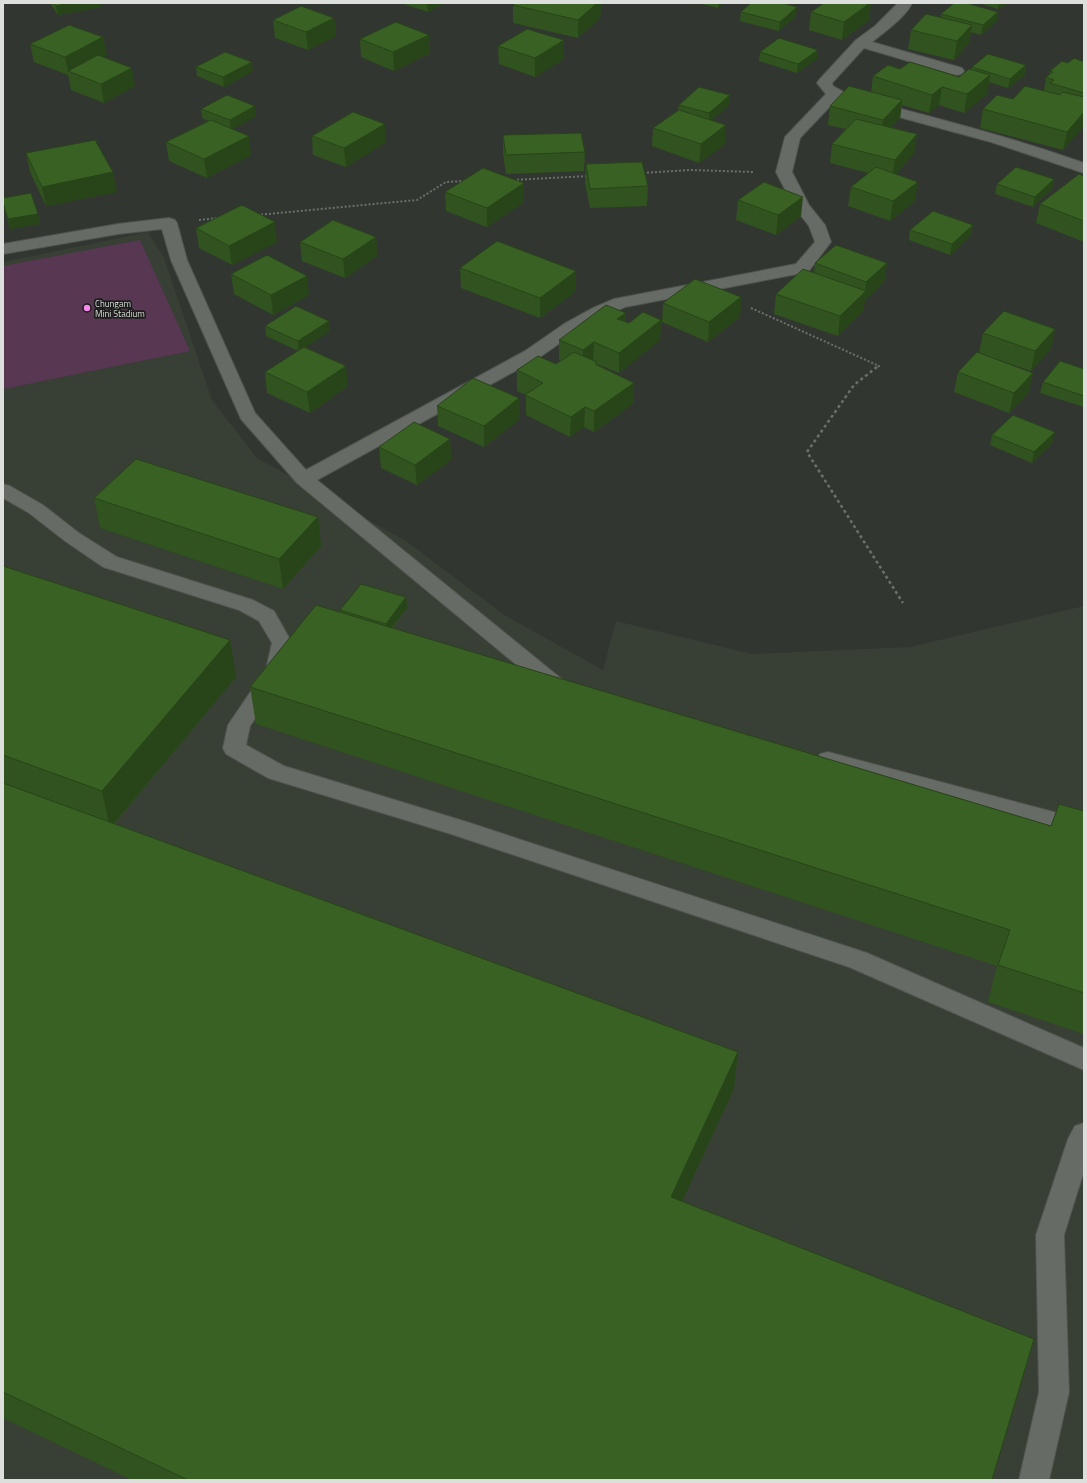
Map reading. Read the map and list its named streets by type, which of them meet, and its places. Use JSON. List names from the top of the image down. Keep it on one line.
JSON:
{"places":["Chungam Mini Stadium"]}
